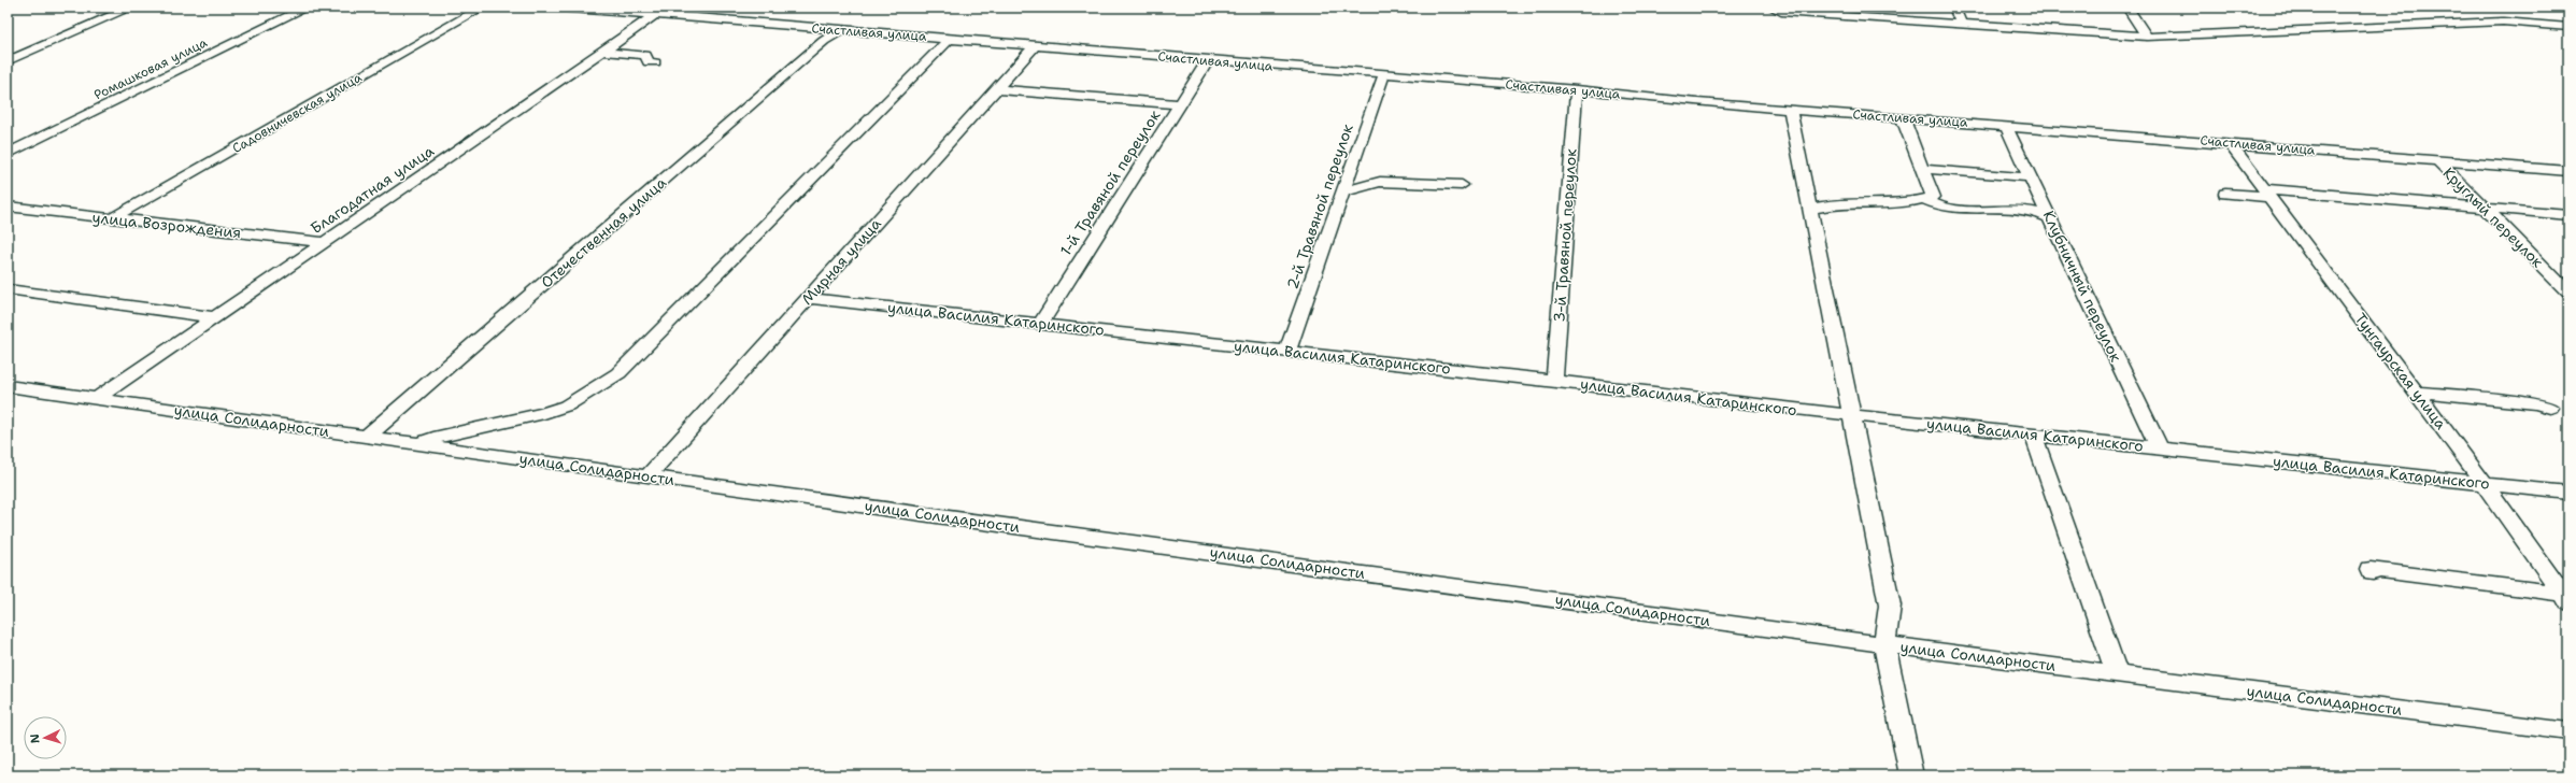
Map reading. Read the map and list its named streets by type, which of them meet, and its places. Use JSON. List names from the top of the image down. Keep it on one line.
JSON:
{"streets":{"street":["Счастливая улица","Ромашковая улица","Садовничевская улица","1-й Травяной переулок","Благодатная улица","2-й Травяной переулок","Круглый переулок","улица Возрождения","Отечественная улица","3-й Травяной переулок","Мирная улица","Клубничный переулок","улица Василия Катаринского","Тунгаурская улица","улица Солидарности"]},"crossings":[["Счастливая улица","1-й Травяной переулок"],["Счастливая улица","Благодатная улица"],["Счастливая улица","2-й Травяной переулок"],["Счастливая улица","Круглый переулок"],["Счастливая улица","Отечественная улица"],["Счастливая улица","3-й Травяной переулок"],["Счастливая улица","Мирная улица"],["Счастливая улица","Клубничный переулок"],["Счастливая улица","Тунгаурская улица"],["Садовничевская улица","улица Возрождения"],["1-й Травяной переулок","улица Василия Катаринского"],["Благодатная улица","улица Возрождения"],["Благодатная улица","улица Солидарности"],["2-й Травяной переулок","улица Василия Катаринского"],["Отечественная улица","улица Солидарности"],["3-й Травяной переулок","улица Василия Катаринского"],["Мирная улица","улица Василия Катаринского"],["Мирная улица","улица Солидарности"],["Клубничный переулок","улица Василия Катаринского"],["улица Василия Катаринского","Тунгаурская улица"]],"north":"left"}
